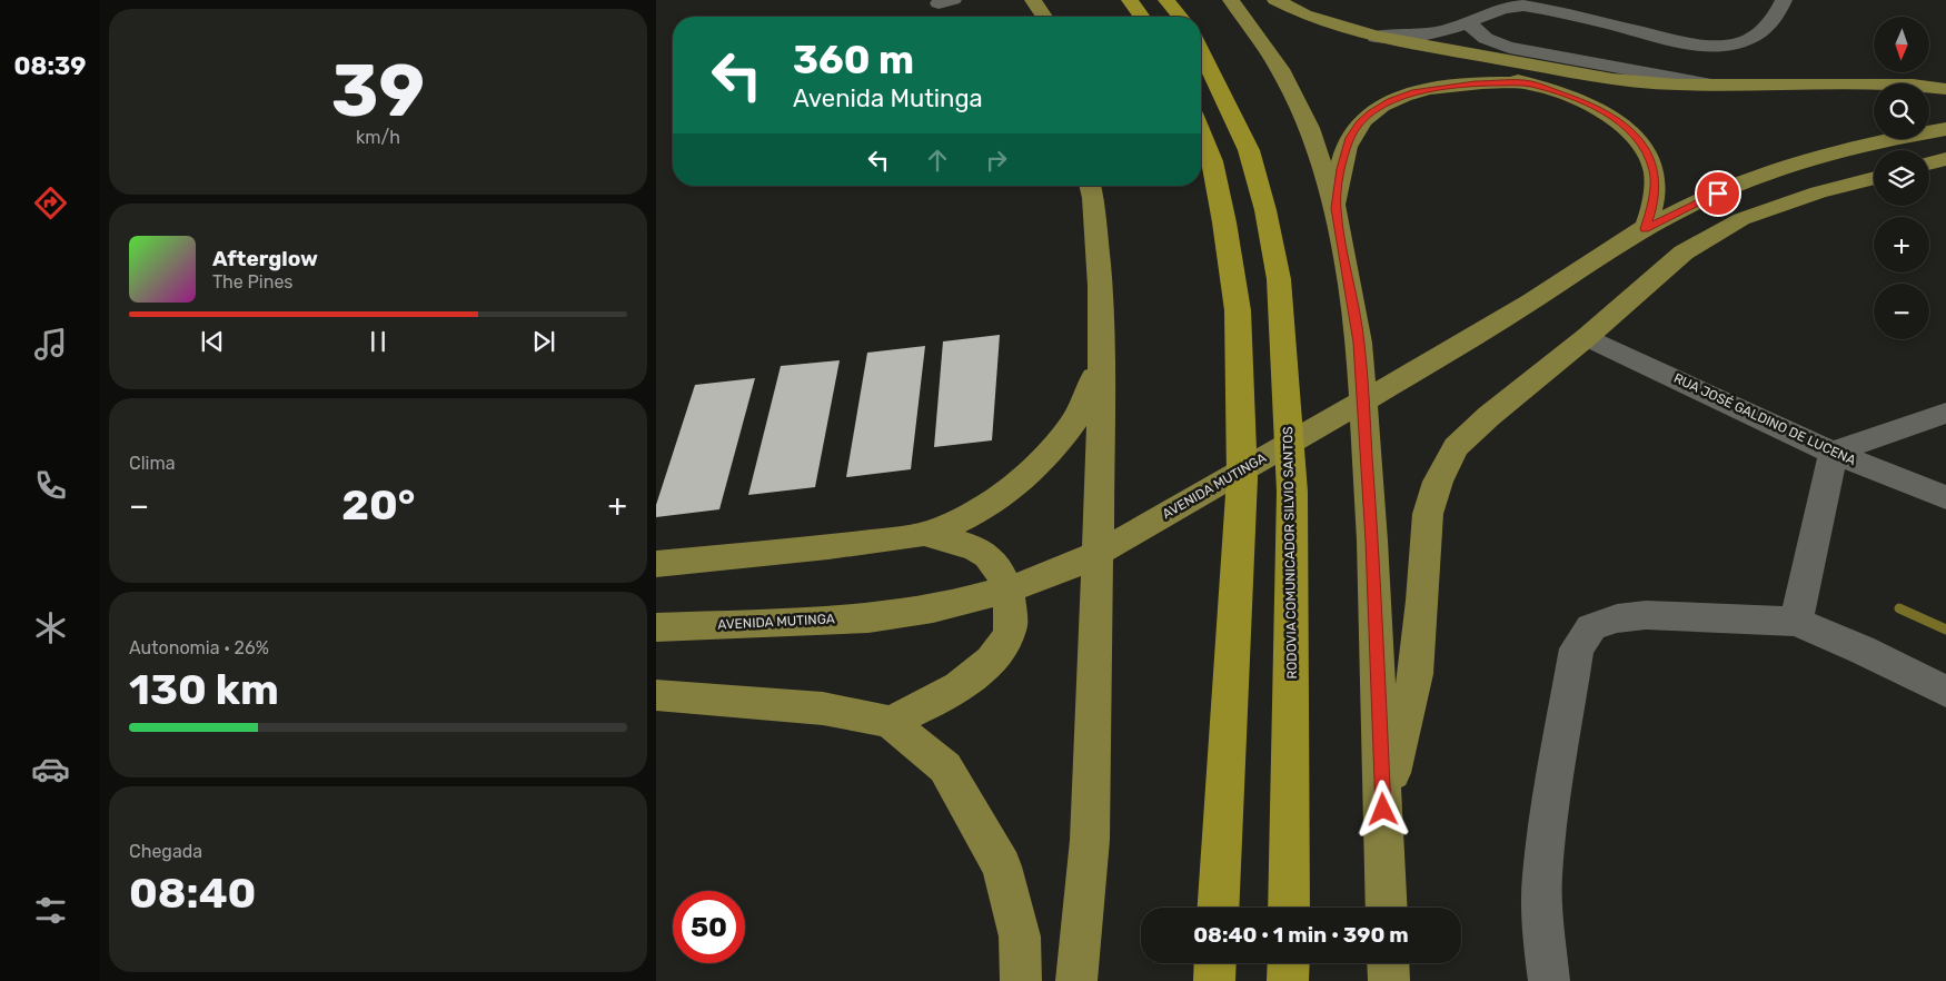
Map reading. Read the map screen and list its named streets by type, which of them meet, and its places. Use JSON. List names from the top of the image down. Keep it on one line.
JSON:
{"streets":{"highway":["RODOVIA COMUNICADOR SILVIO SANTOS"],"main road":["AVENIDA MUTINGA"],"street":["RUA JOSÉ GALDINO DE LUCENA"]},"north":"bottom","page":{"tabs":"08:39","tile":[["39","km/h"],"Clima",["Autonomia · 26%","130 km"],["Chegada","08:40"]],"map_buttons":["+","−"],"turn":["360 m","Avenida Mutinga"],"song":["Afterglow","The Pines"],"heat":["−","20°","+"],"limit":"50","trip":"08:40 · 1 min · 390 m"}}
